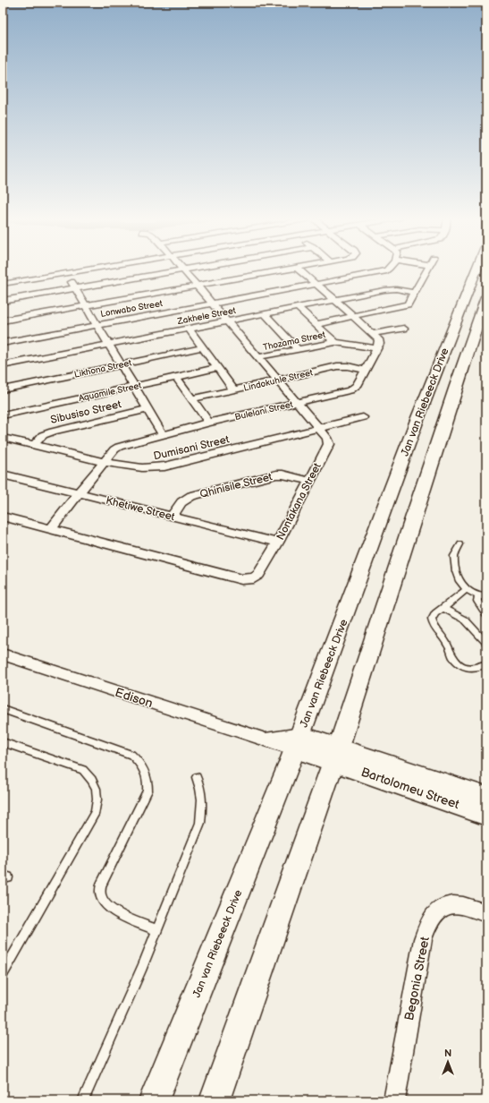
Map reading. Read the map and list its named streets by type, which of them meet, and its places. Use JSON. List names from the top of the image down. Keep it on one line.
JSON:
{"streets":{"main road":["Jan van Riebeeck Drive"],"street":["Lonwabo Street","Zakhele Street","Thozama Street","Likhona Street","Lindokuhle Street","Aquamile Street","Bulelani Street","Sibusiso Street","Dumisani Street","Qhinisile Street","Nontakana Street","Khetiwe Street","Edison","Bartolomeu Street","Begonia Street"]},"crossings":[["Lonwabo Street","Nontakana Street"],["Zakhele Street","Nontakana Street"],["Thozama Street","Bulelani Street"],["Thozama Street","Nontakana Street"],["Lindokuhle Street","Bulelani Street"],["Lindokuhle Street","Nontakana Street"],["Jan van Riebeeck Drive","Edison"],["Jan van Riebeeck Drive","Bartolomeu Street"],["Bulelani Street","Dumisani Street"],["Bulelani Street","Nontakana Street"],["Bulelani Street","Khetiwe Street"],["Sibusiso Street","Dumisani Street"],["Dumisani Street","Nontakana Street"],["Qhinisile Street","Nontakana Street"],["Qhinisile Street","Khetiwe Street"],["Nontakana Street","Khetiwe Street"]],"north":"top"}
